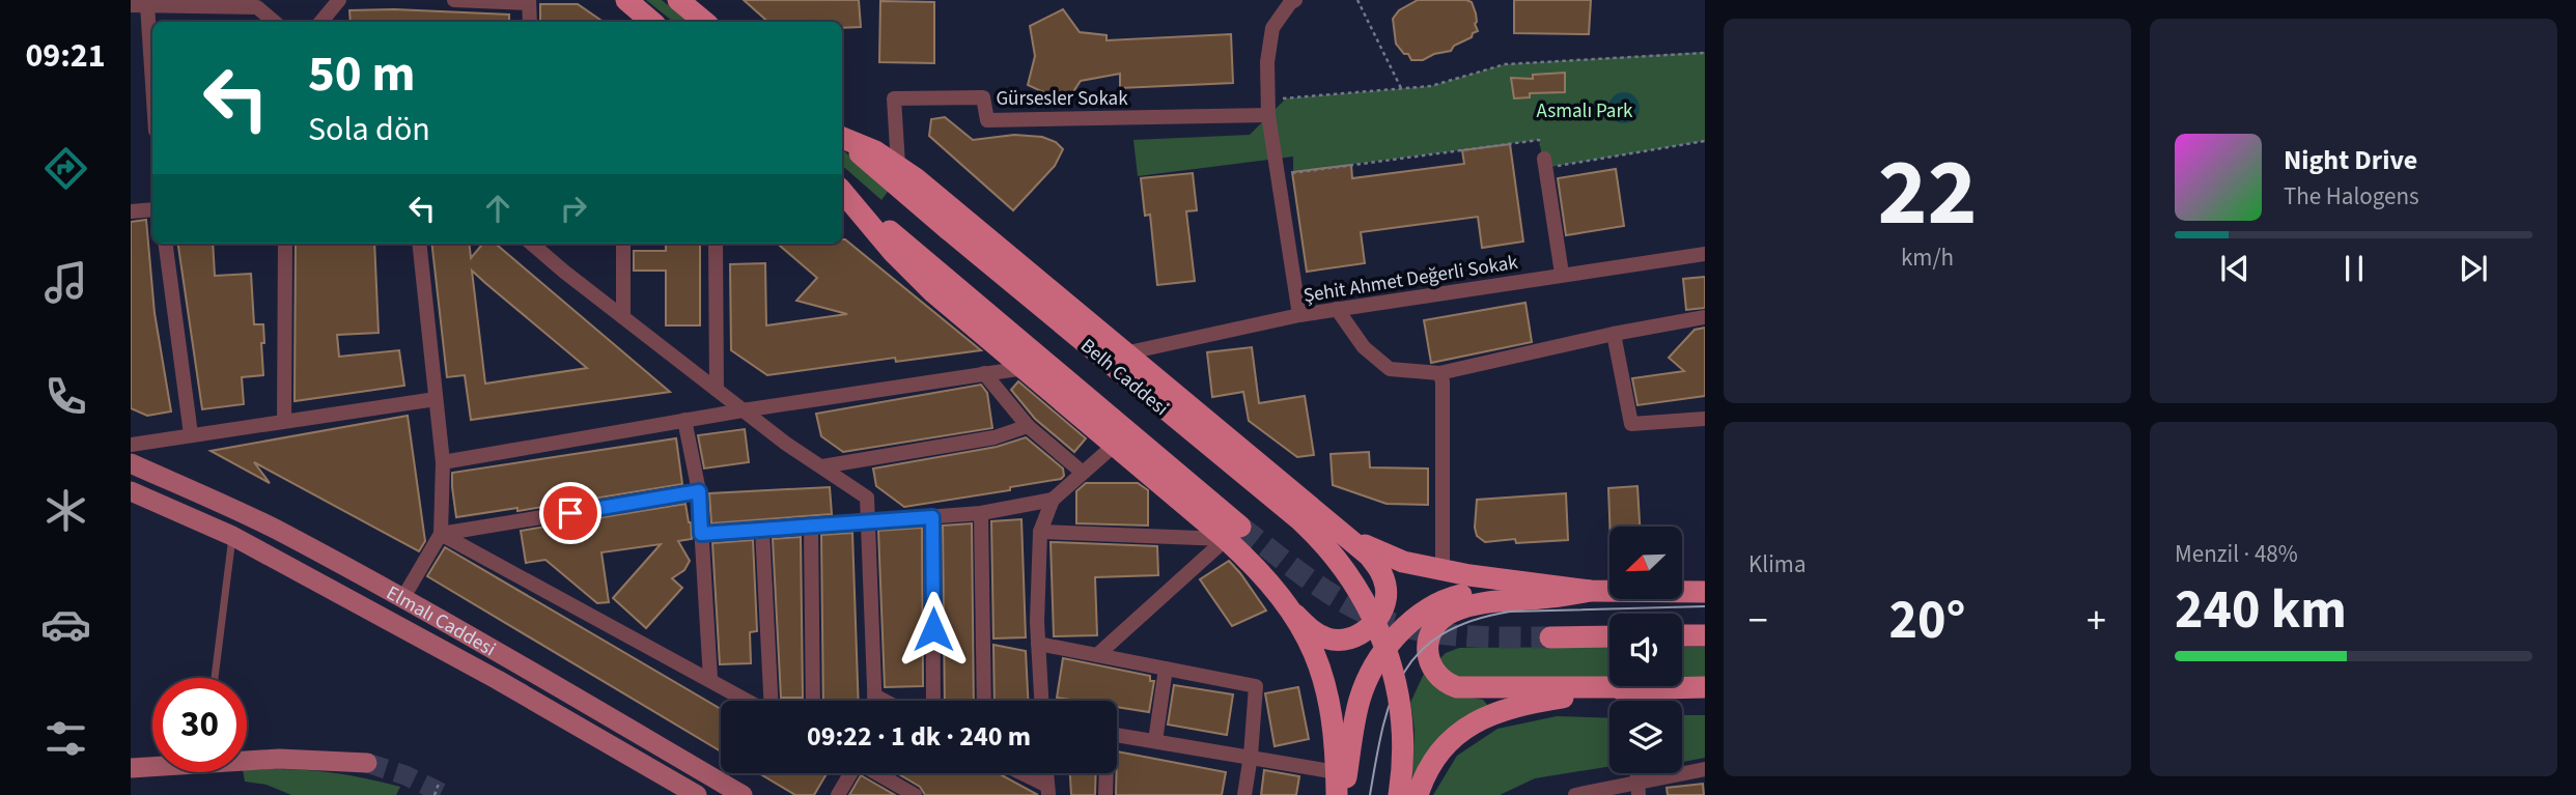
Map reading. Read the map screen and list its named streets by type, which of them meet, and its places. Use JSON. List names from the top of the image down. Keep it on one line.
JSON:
{"streets":{"main road":["Belh Caddesi","Elmalı Caddesi"],"street":["Gürsesler Sokak","Şehit Ahmet Değerli Sokak"]},"crossings":[["Gürsesler Sokak","Belh Caddesi"],["Şehit Ahmet Değerli Sokak","Belh Caddesi"]],"parks":["Asmalı Park"],"north":"bottom left","page":{"tabs":"09:21","tile":[["22","km/h"],"Klima",["Menzil · 48%","240 km"]],"turn":["50 m","Sola dön"],"song":["Night Drive","The Halogens"],"heat":["−","20°","+"],"limit":"30","trip":"09:22 · 1 dk · 240 m"}}
